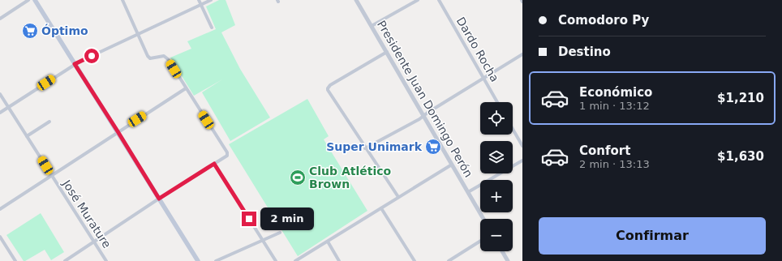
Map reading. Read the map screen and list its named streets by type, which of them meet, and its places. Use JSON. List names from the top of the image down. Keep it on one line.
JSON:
{"streets":{"street":["Dardo Rocha","Presidente Juan Domingo Perón","José Murature"]},"places":{"supermarket":["Óptimo","Super Unimark"],"sports":["Club Atlético Brown"]},"page":{"banner":["Comodoro Py","Destino"],"list":[{"name":"Económico","note":"1 min · 13:12","value":"$1,210"},{"name":"Confort","note":"2 min · 13:13","value":"$1,630"}],"map_buttons":["+","−"],"bubble":"2 min","buttons":"Confirmar"}}
